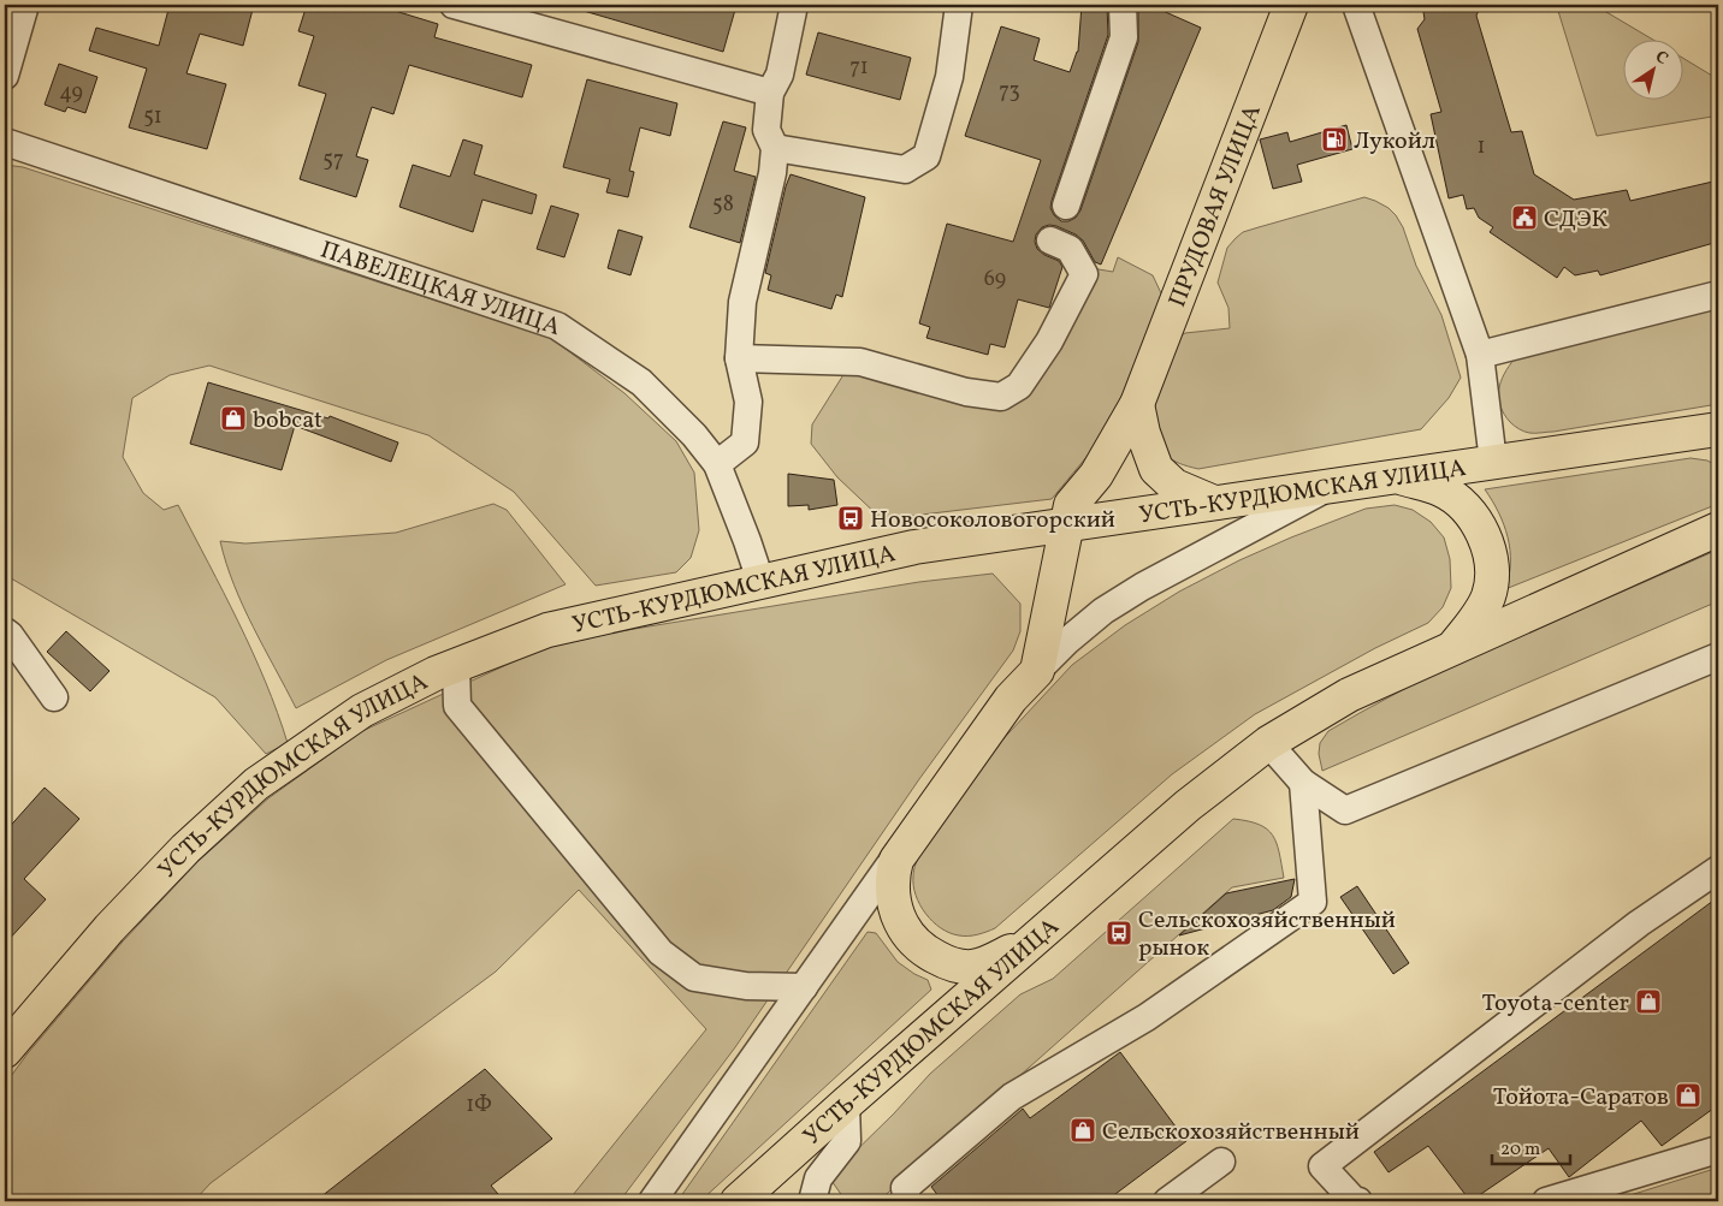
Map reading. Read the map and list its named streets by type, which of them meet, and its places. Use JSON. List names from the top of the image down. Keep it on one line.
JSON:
{"streets":{"main road":["ПРУДОВАЯ УЛИЦА","УСТЬ-КУРДЮМСКАЯ УЛИЦА"],"street":["ПАВЕЛЕЦКАЯ УЛИЦА"]},"crossings":[["ПРУДОВАЯ УЛИЦА","УСТЬ-КУРДЮМСКАЯ УЛИЦА"],["ПАВЕЛЕЦКАЯ УЛИЦА","УСТЬ-КУРДЮМСКАЯ УЛИЦА"]],"places":{"fuel station":["Лукойл"],"public building":["СДЭК"],"shop":["bobcat","Toyota-center","Тойота-Саратов","Сельскохозяйственный"],"bus stop":["Новосоколовогорский","Сельскохозяйственный рынок"]},"house_numbers":["71","73","49","51","1","57","58","69","1Ф"],"scale_bar":"20 m","north":"top right"}
